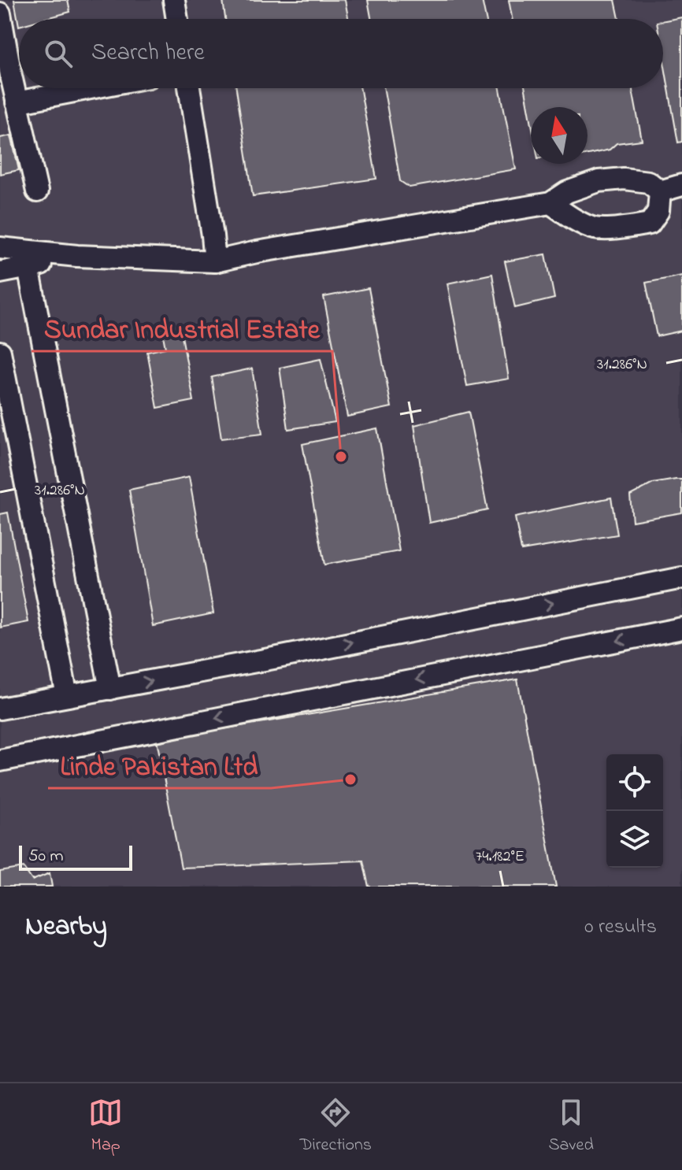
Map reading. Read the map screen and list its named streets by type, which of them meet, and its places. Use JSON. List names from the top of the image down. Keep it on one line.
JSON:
{"places":["Sundar Industrial Estate","Linde Pakistan Ltd"],"scale_bar":"50 m","north":"top","page":{"search":"Search here","scale":"50 m","heading":["Nearby","0 results"],"nav":["Map","Directions","Saved"]},"coordinates":["31.286°N","74.182°E"]}
